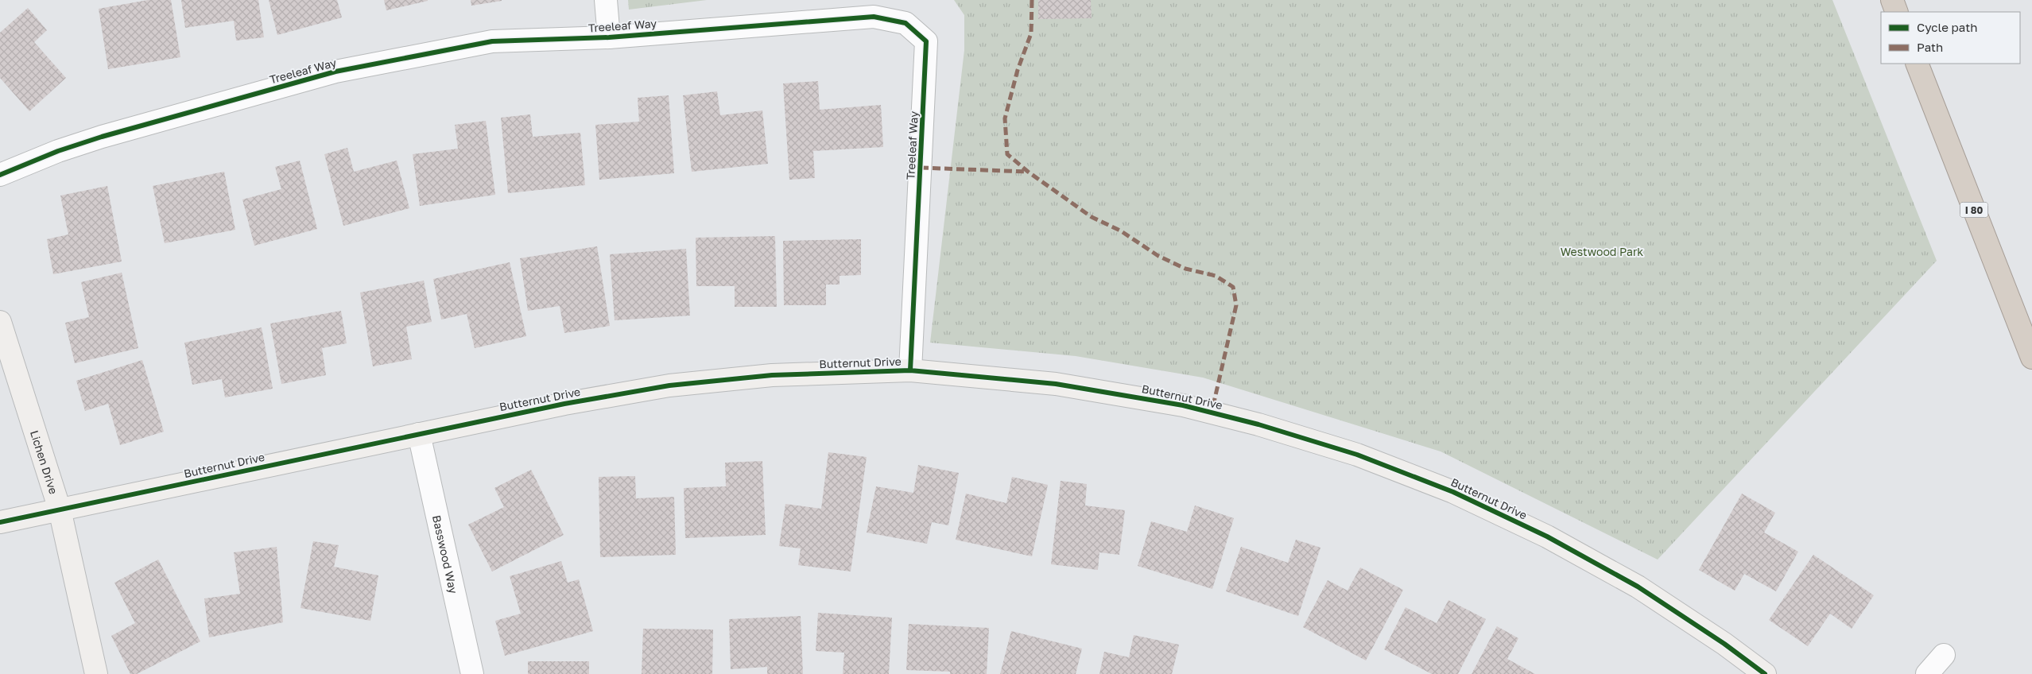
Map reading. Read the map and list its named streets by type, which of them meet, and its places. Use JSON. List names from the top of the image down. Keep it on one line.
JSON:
{"streets":{"highway":["I 80"],"street":["Treeleaf Way","Butternut Drive","Lichen Drive","Basswood Way"]},"crossings":[["Treeleaf Way","Butternut Drive"],["Butternut Drive","Lichen Drive"],["Butternut Drive","Basswood Way"]],"parks":["Westwood Park"],"legend":["Cycle path","Path"]}
